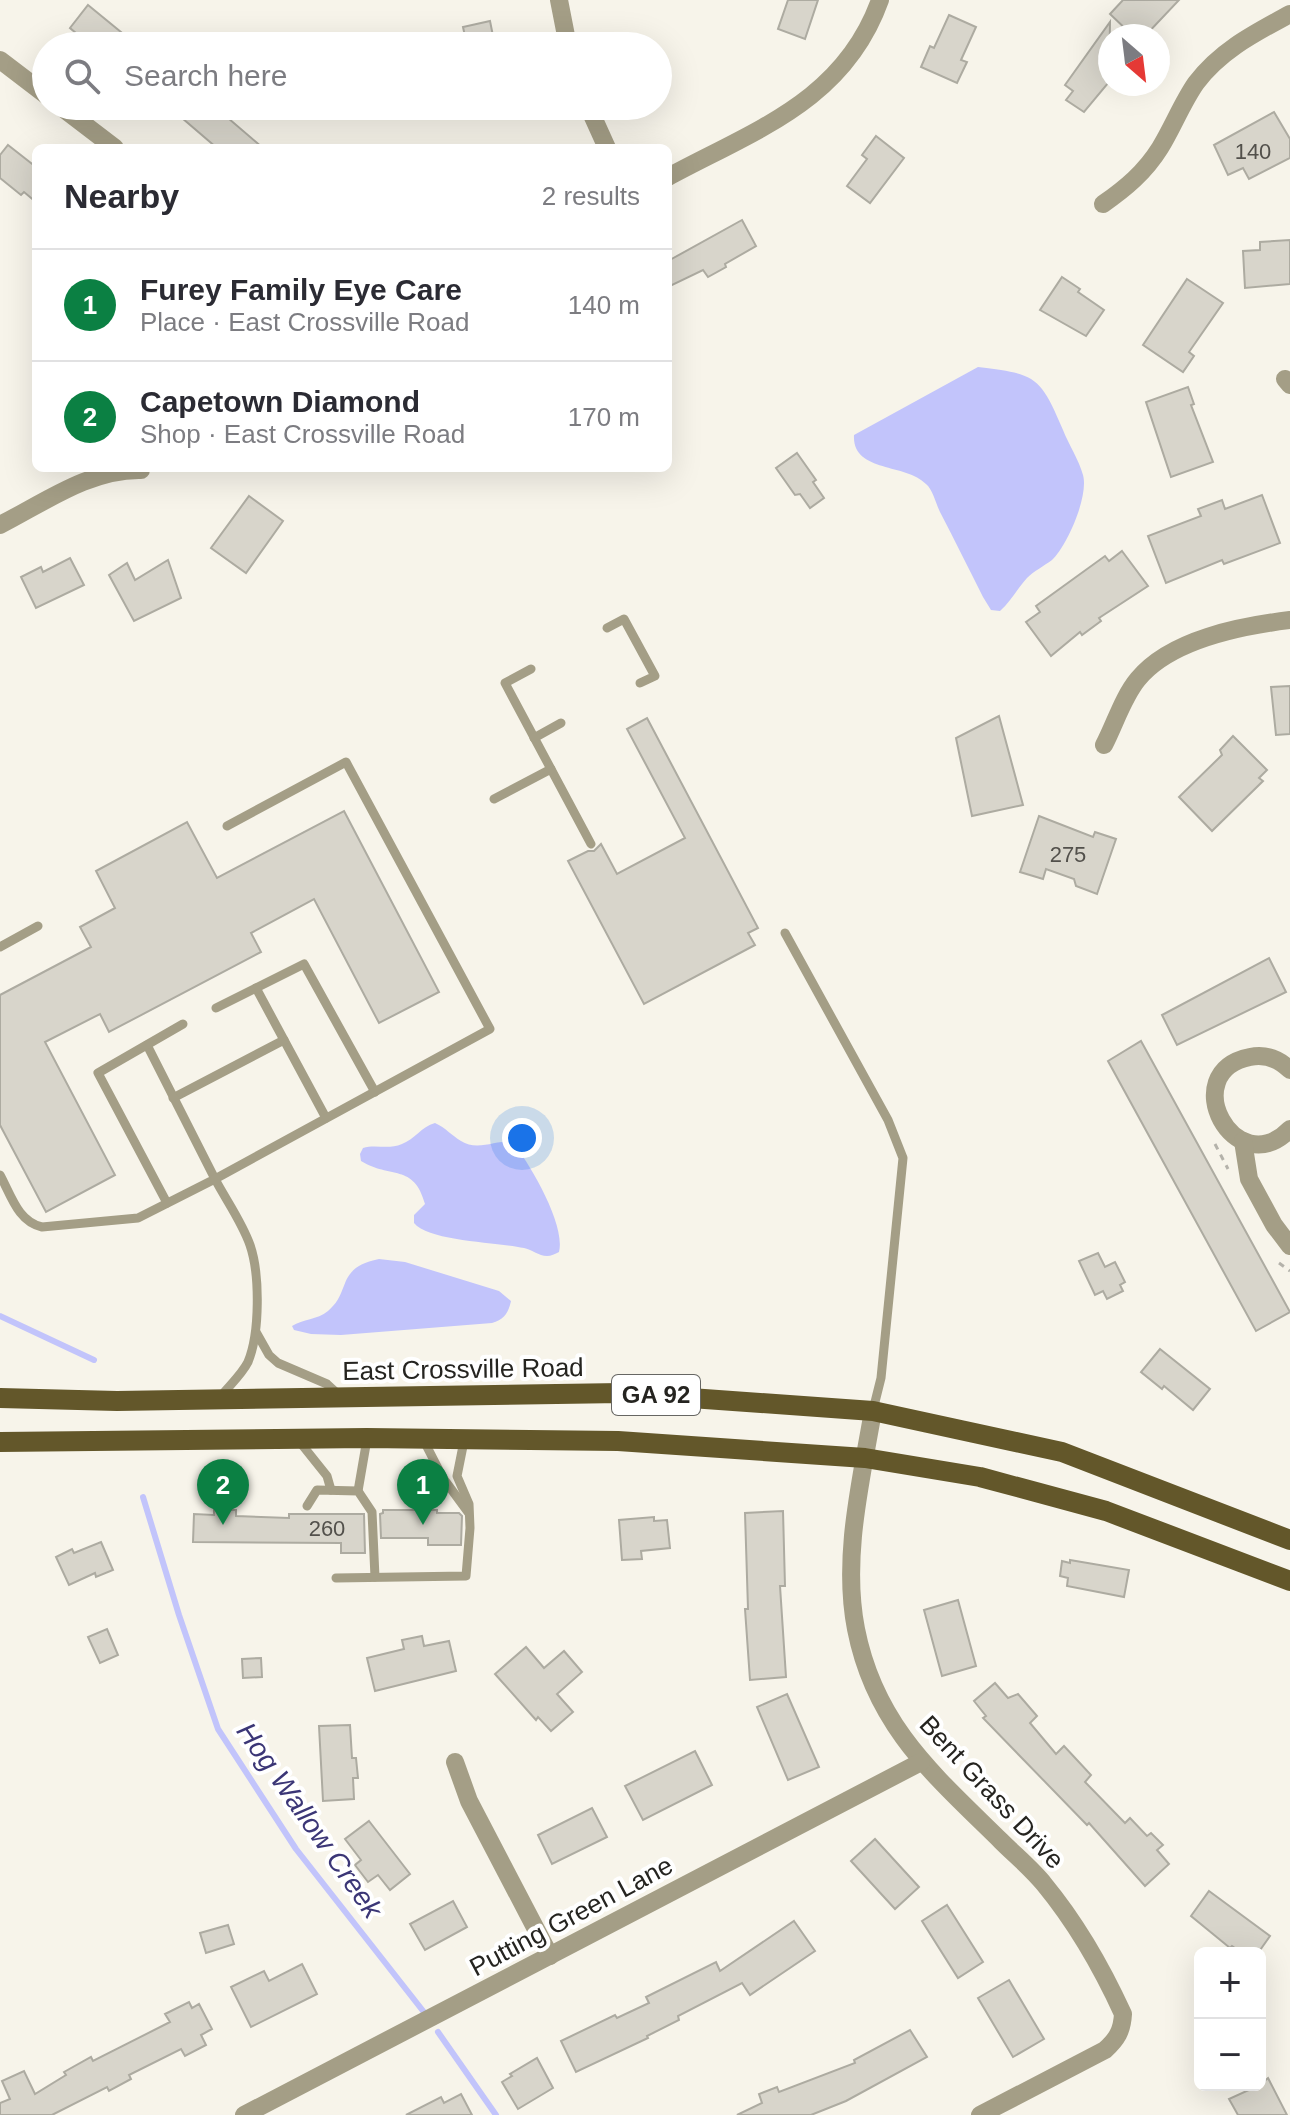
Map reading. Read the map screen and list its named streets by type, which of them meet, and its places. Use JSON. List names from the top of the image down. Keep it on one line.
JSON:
{"streets":{"main road":["East Crossville Road","GA 92"],"street":["Bent Grass Drive","Putting Green Lane"]},"crossings":[["East Crossville Road","Bent Grass Drive"],["GA 92","Bent Grass Drive"],["Bent Grass Drive","Putting Green Lane"]],"water":["Hog Wallow Creek"],"house_numbers":["140","275","260"],"north":"bottom right","page":{"search":"Search here","heading":["Nearby","2 results"],"list":[{"mark":"1","name":"Furey Family Eye Care","note":"Place · East Crossville Road","value":"140 m"},{"mark":"2","name":"Capetown Diamond","note":"Shop · East Crossville Road","value":"170 m"}],"pins":["1","2"],"map_buttons":["+","−"]}}
